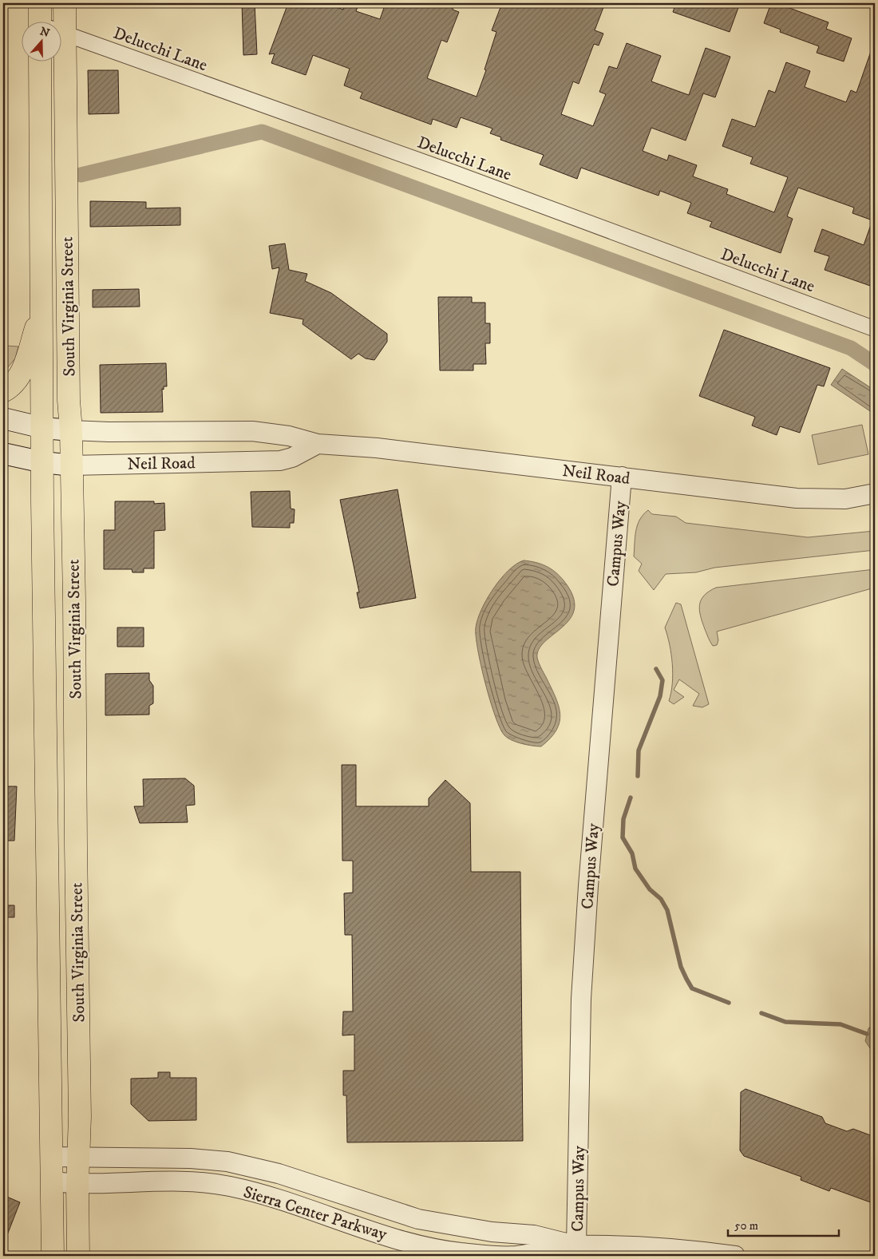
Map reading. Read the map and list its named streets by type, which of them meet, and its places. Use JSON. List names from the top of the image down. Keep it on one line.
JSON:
{"streets":{"main road":["South Virginia Street","Neil Road"],"street":["Delucchi Lane","Campus Way","Sierra Center Parkway"]},"crossings":[["Delucchi Lane","South Virginia Street"],["South Virginia Street","Neil Road"],["South Virginia Street","Sierra Center Parkway"],["Neil Road","Campus Way"],["Campus Way","Sierra Center Parkway"]],"scale_bar":"50 m","north":"top"}
